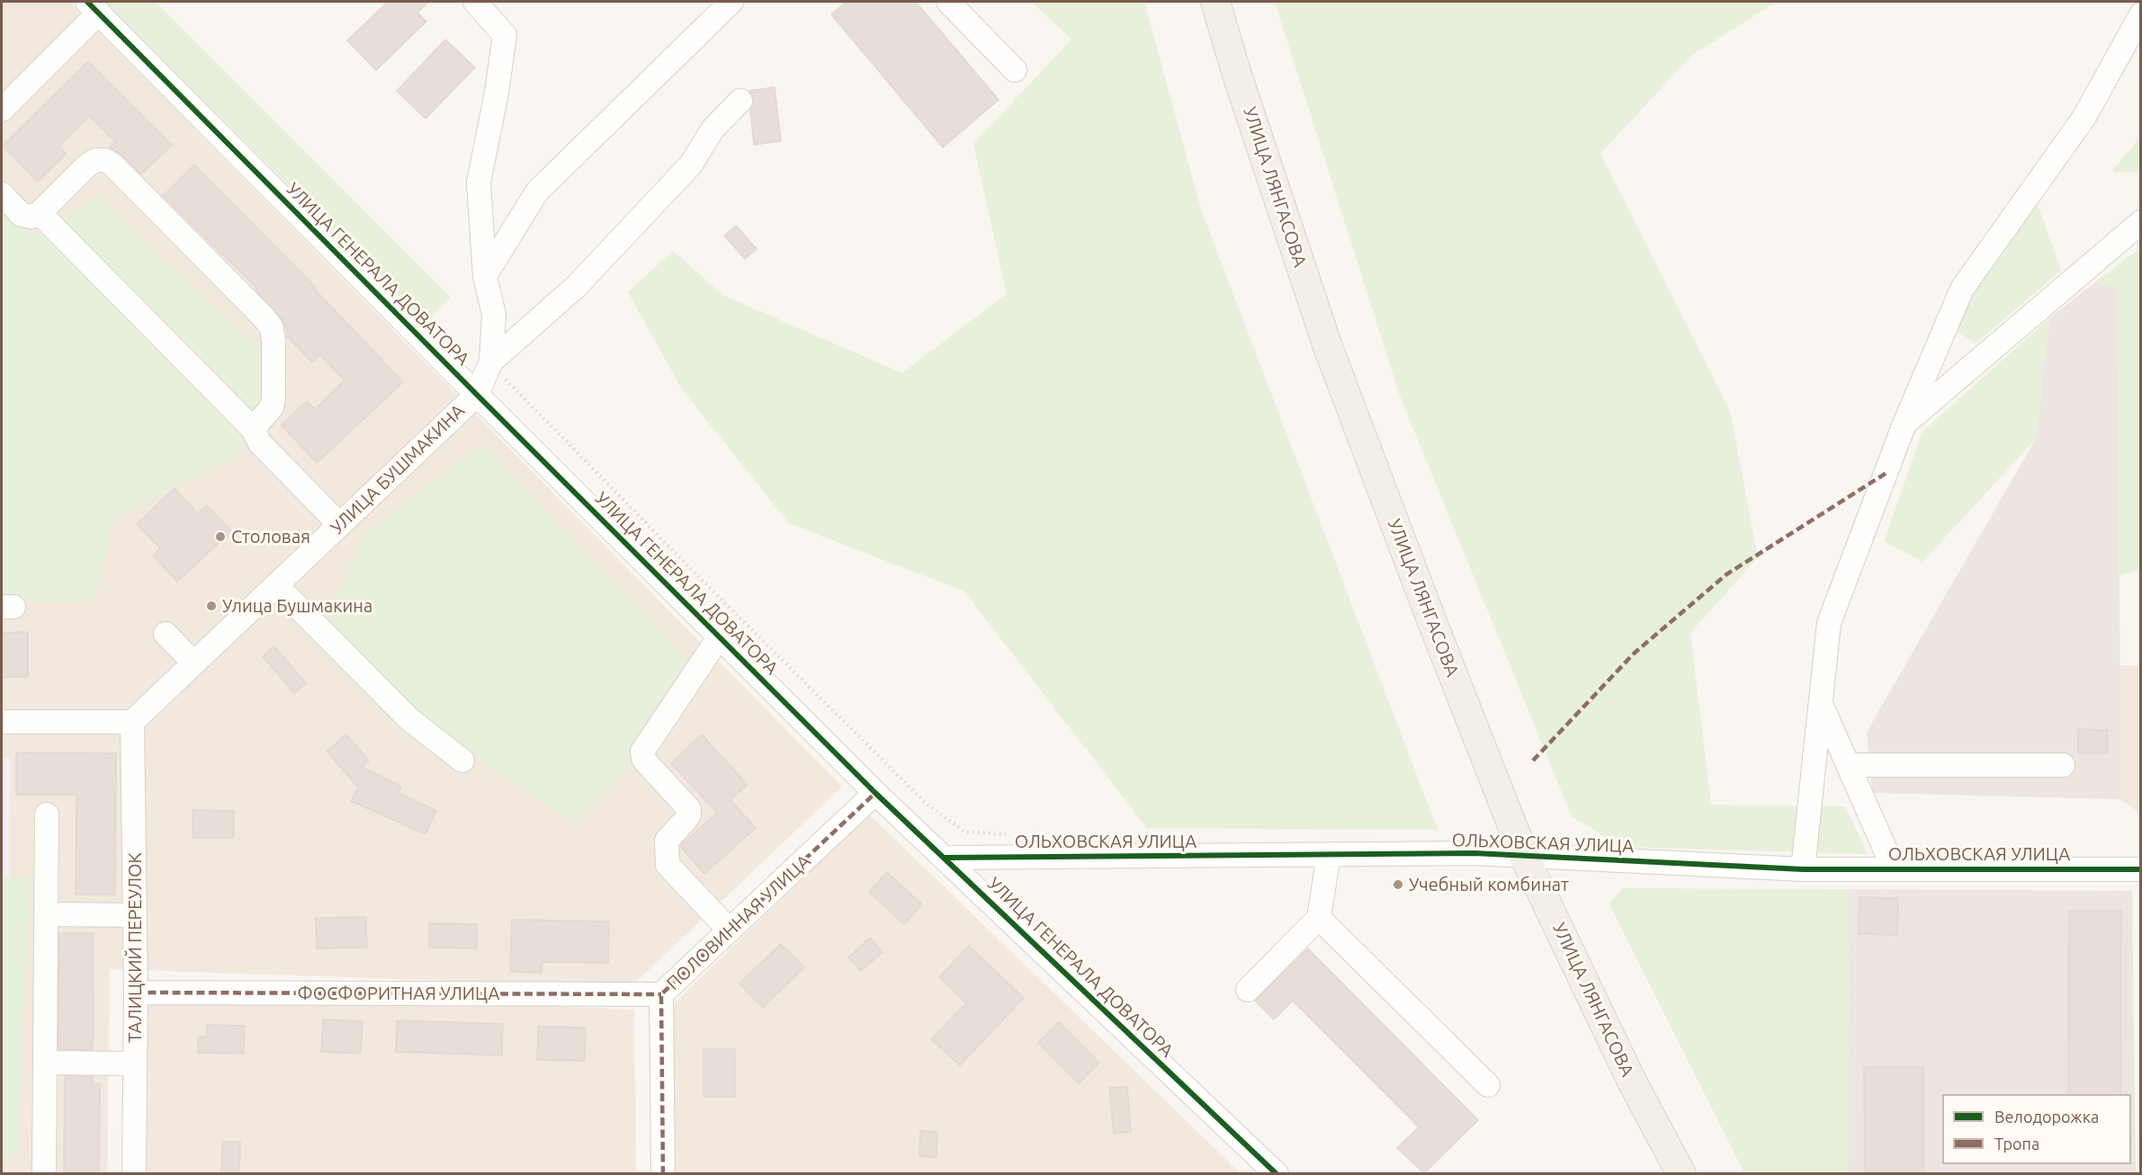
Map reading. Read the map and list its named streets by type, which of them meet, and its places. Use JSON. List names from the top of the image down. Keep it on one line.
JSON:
{"streets":{"main road":["УЛИЦА ЛЯНГАСОВА"],"street":["УЛИЦА ГЕНЕРАЛА ДОВАТОРА","УЛИЦА БУШМАКИНА","ОЛЬХОВСКАЯ УЛИЦА","ПОЛОВИННАЯ УЛИЦА","ТАЛИЦКИЙ ПЕРЕУЛОК","ФОСФОРИТНАЯ УЛИЦА"]},"crossings":[["УЛИЦА ЛЯНГАСОВА","ОЛЬХОВСКАЯ УЛИЦА"],["УЛИЦА ГЕНЕРАЛА ДОВАТОРА","УЛИЦА БУШМАКИНА"],["УЛИЦА ГЕНЕРАЛА ДОВАТОРА","ОЛЬХОВСКАЯ УЛИЦА"],["УЛИЦА ГЕНЕРАЛА ДОВАТОРА","ПОЛОВИННАЯ УЛИЦА"],["УЛИЦА БУШМАКИНА","ТАЛИЦКИЙ ПЕРЕУЛОК"],["ПОЛОВИННАЯ УЛИЦА","ФОСФОРИТНАЯ УЛИЦА"],["ТАЛИЦКИЙ ПЕРЕУЛОК","ФОСФОРИТНАЯ УЛИЦА"]],"places":["Столовая","Улица Бушмакина","Учебный комбинат"],"legend":["Велодорожка","Тропа"]}
